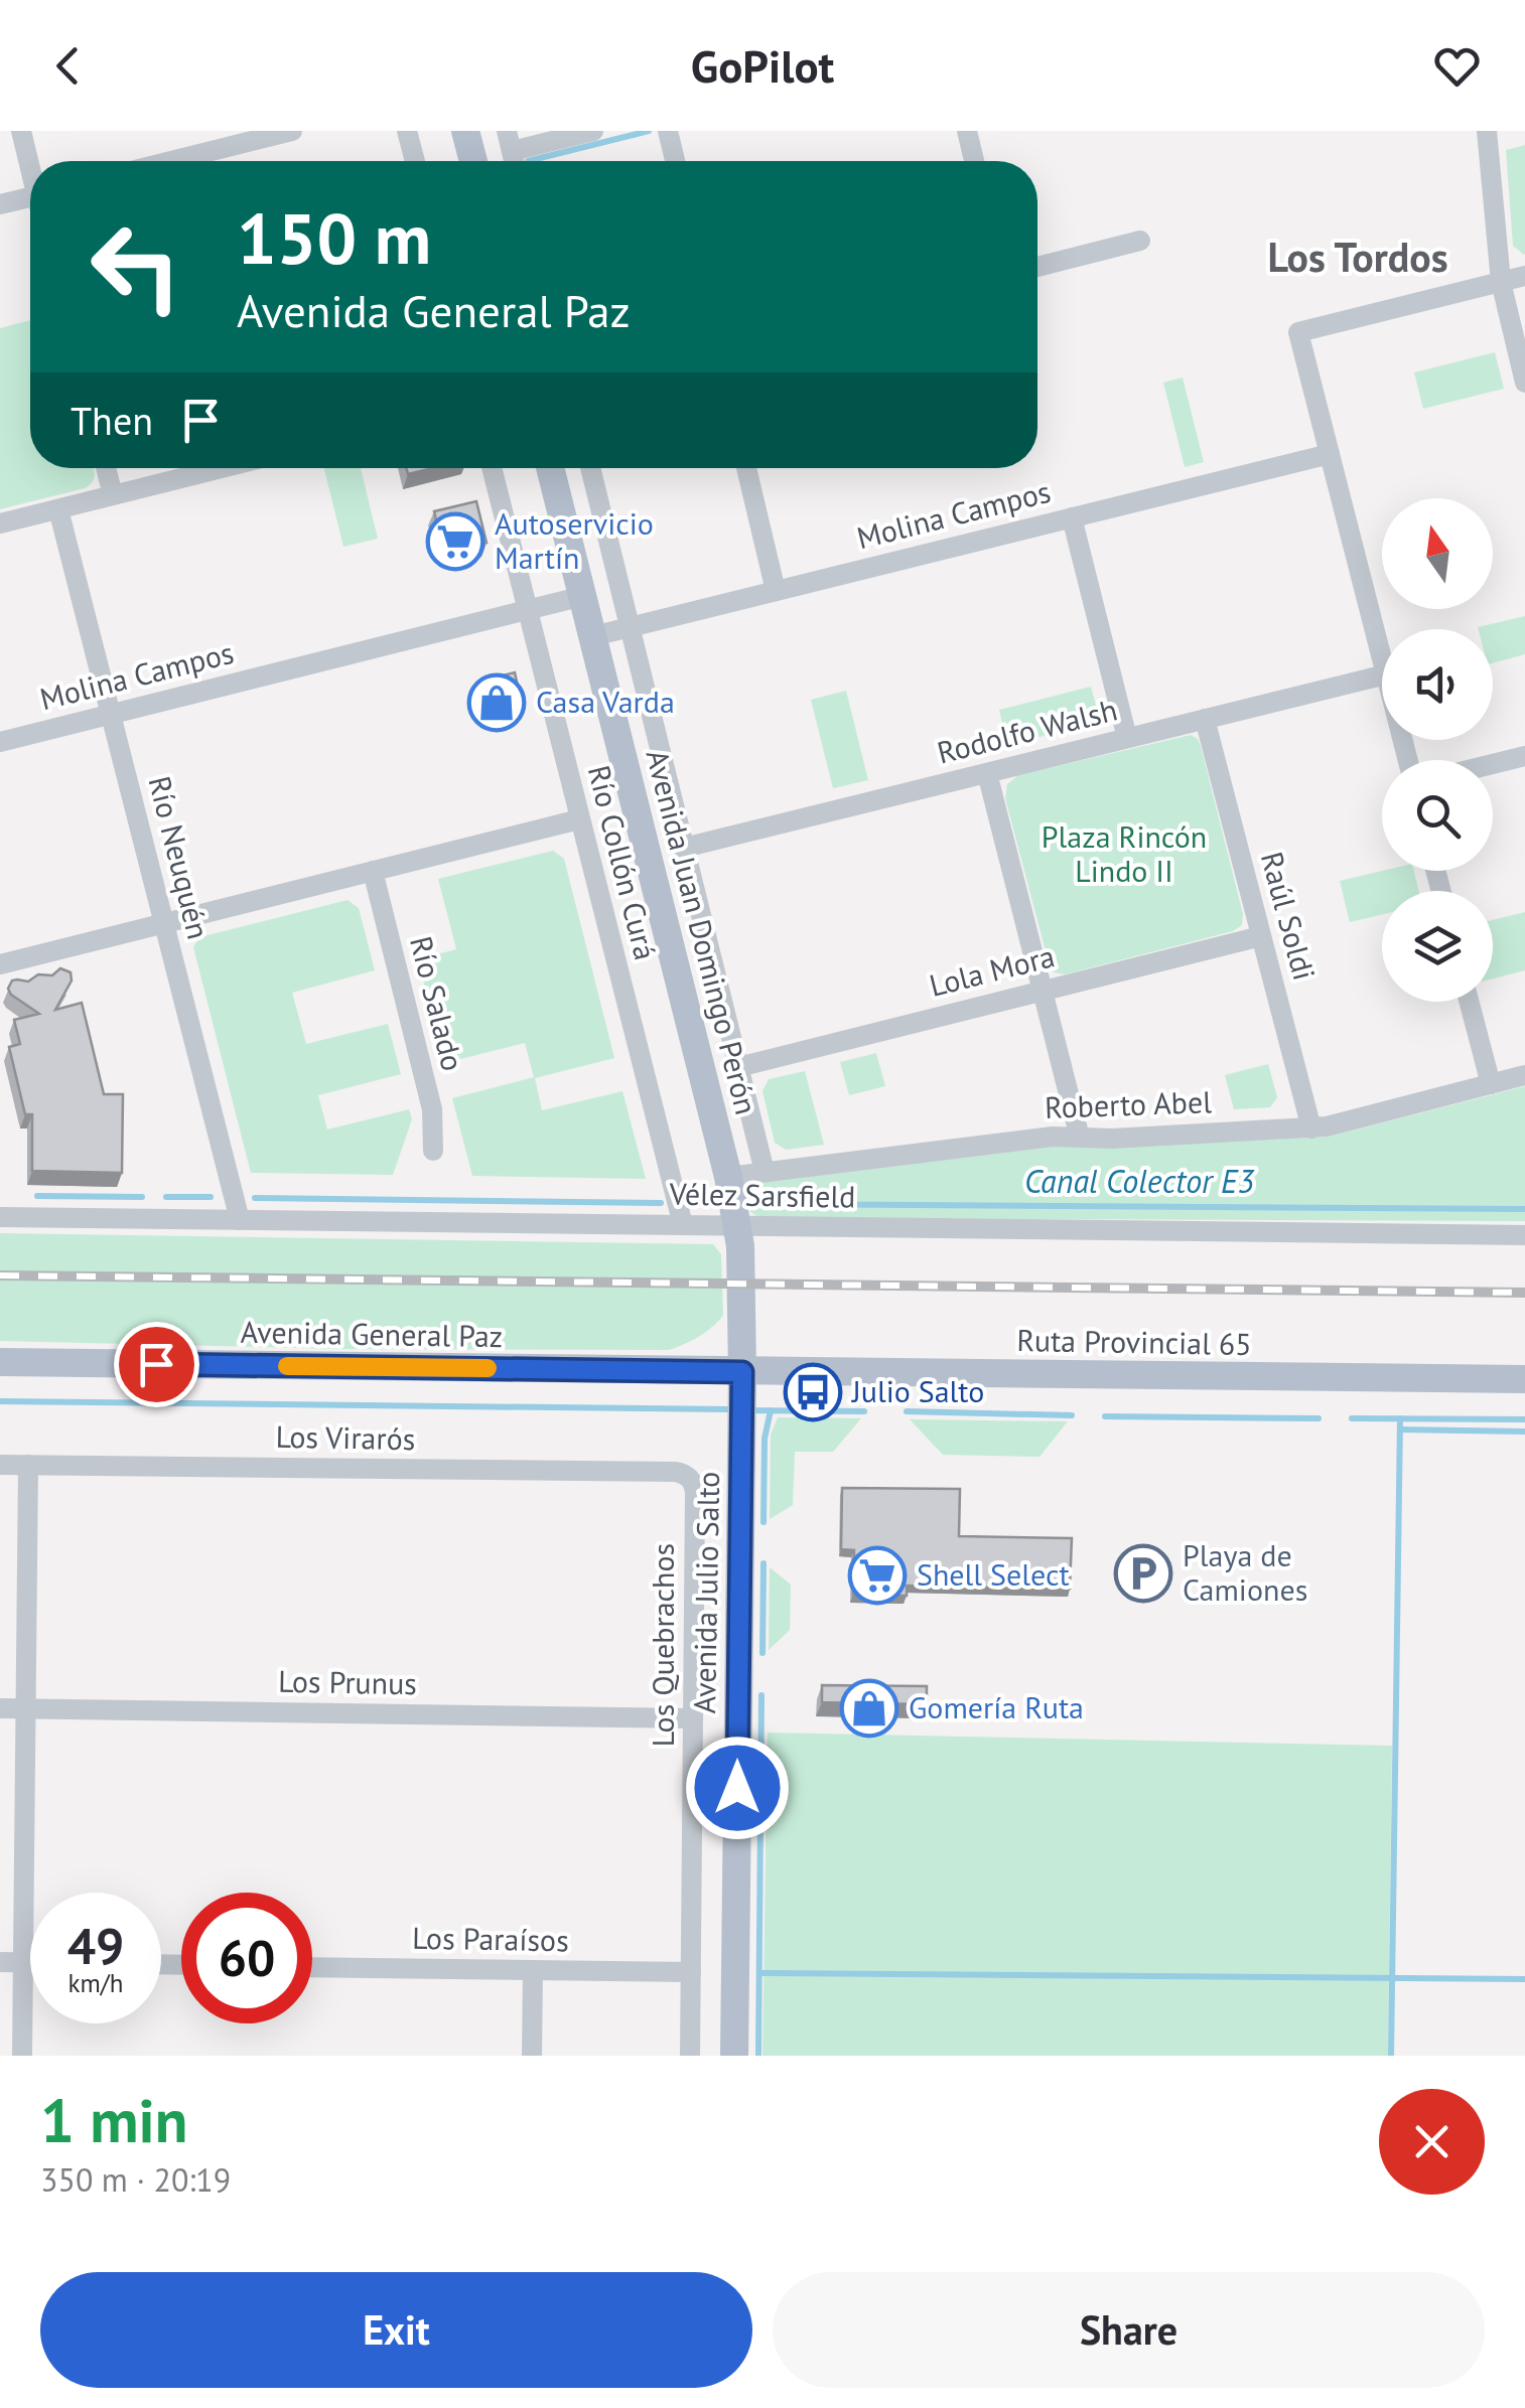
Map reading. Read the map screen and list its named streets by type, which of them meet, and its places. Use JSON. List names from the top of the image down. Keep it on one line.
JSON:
{"streets":{"main road":["Avenida Juan Domingo Perón","Avenida General Paz","Ruta Provincial 65","Avenida Julio Salto"],"street":["Molina Campos","Rodolfo Walsh","Río Neuquén","Río Collón Curá","Raúl Soldi","Lola Mora","Río Salado","Roberto Abel","Vélez Sarsfield","Los Virarós","Los Quebrachos","Los Prunus","Los Paraísos"]},"crossings":[["Molina Campos","Río Neuquén"],["Molina Campos","Río Collón Curá"],["Molina Campos","Avenida Juan Domingo Perón"],["Rodolfo Walsh","Raúl Soldi"],["Río Neuquén","Vélez Sarsfield"],["Río Collón Curá","Vélez Sarsfield"],["Raúl Soldi","Lola Mora"],["Raúl Soldi","Roberto Abel"],["Avenida Juan Domingo Perón","Roberto Abel"],["Avenida Juan Domingo Perón","Vélez Sarsfield"],["Avenida Juan Domingo Perón","Avenida General Paz"],["Avenida Juan Domingo Perón","Ruta Provincial 65"],["Avenida Juan Domingo Perón","Avenida Julio Salto"],["Avenida General Paz","Ruta Provincial 65"],["Avenida General Paz","Avenida Julio Salto"],["Ruta Provincial 65","Avenida Julio Salto"],["Los Virarós","Los Quebrachos"],["Los Quebrachos","Los Prunus"],["Los Quebrachos","Los Paraísos"]],"districts":["Los Tordos"],"water":["Canal Colector E3"],"parks":["Plaza Rincón Lindo II"],"places":{"supermarket":["Autoservicio Martín","Shell Select"],"shop":["Casa Varda","Gomería Ruta"],"bus stop":["Julio Salto"],"parking":["Playa de Camiones"]},"north":"top","page":{"header":"GoPilot","turn":["150 m","Avenida General Paz"],"then":"Then","speed":"49 km/h","limit":"60","heading":["1 min","350 m · 20:19"],"buttons":["Exit","Share"]}}
